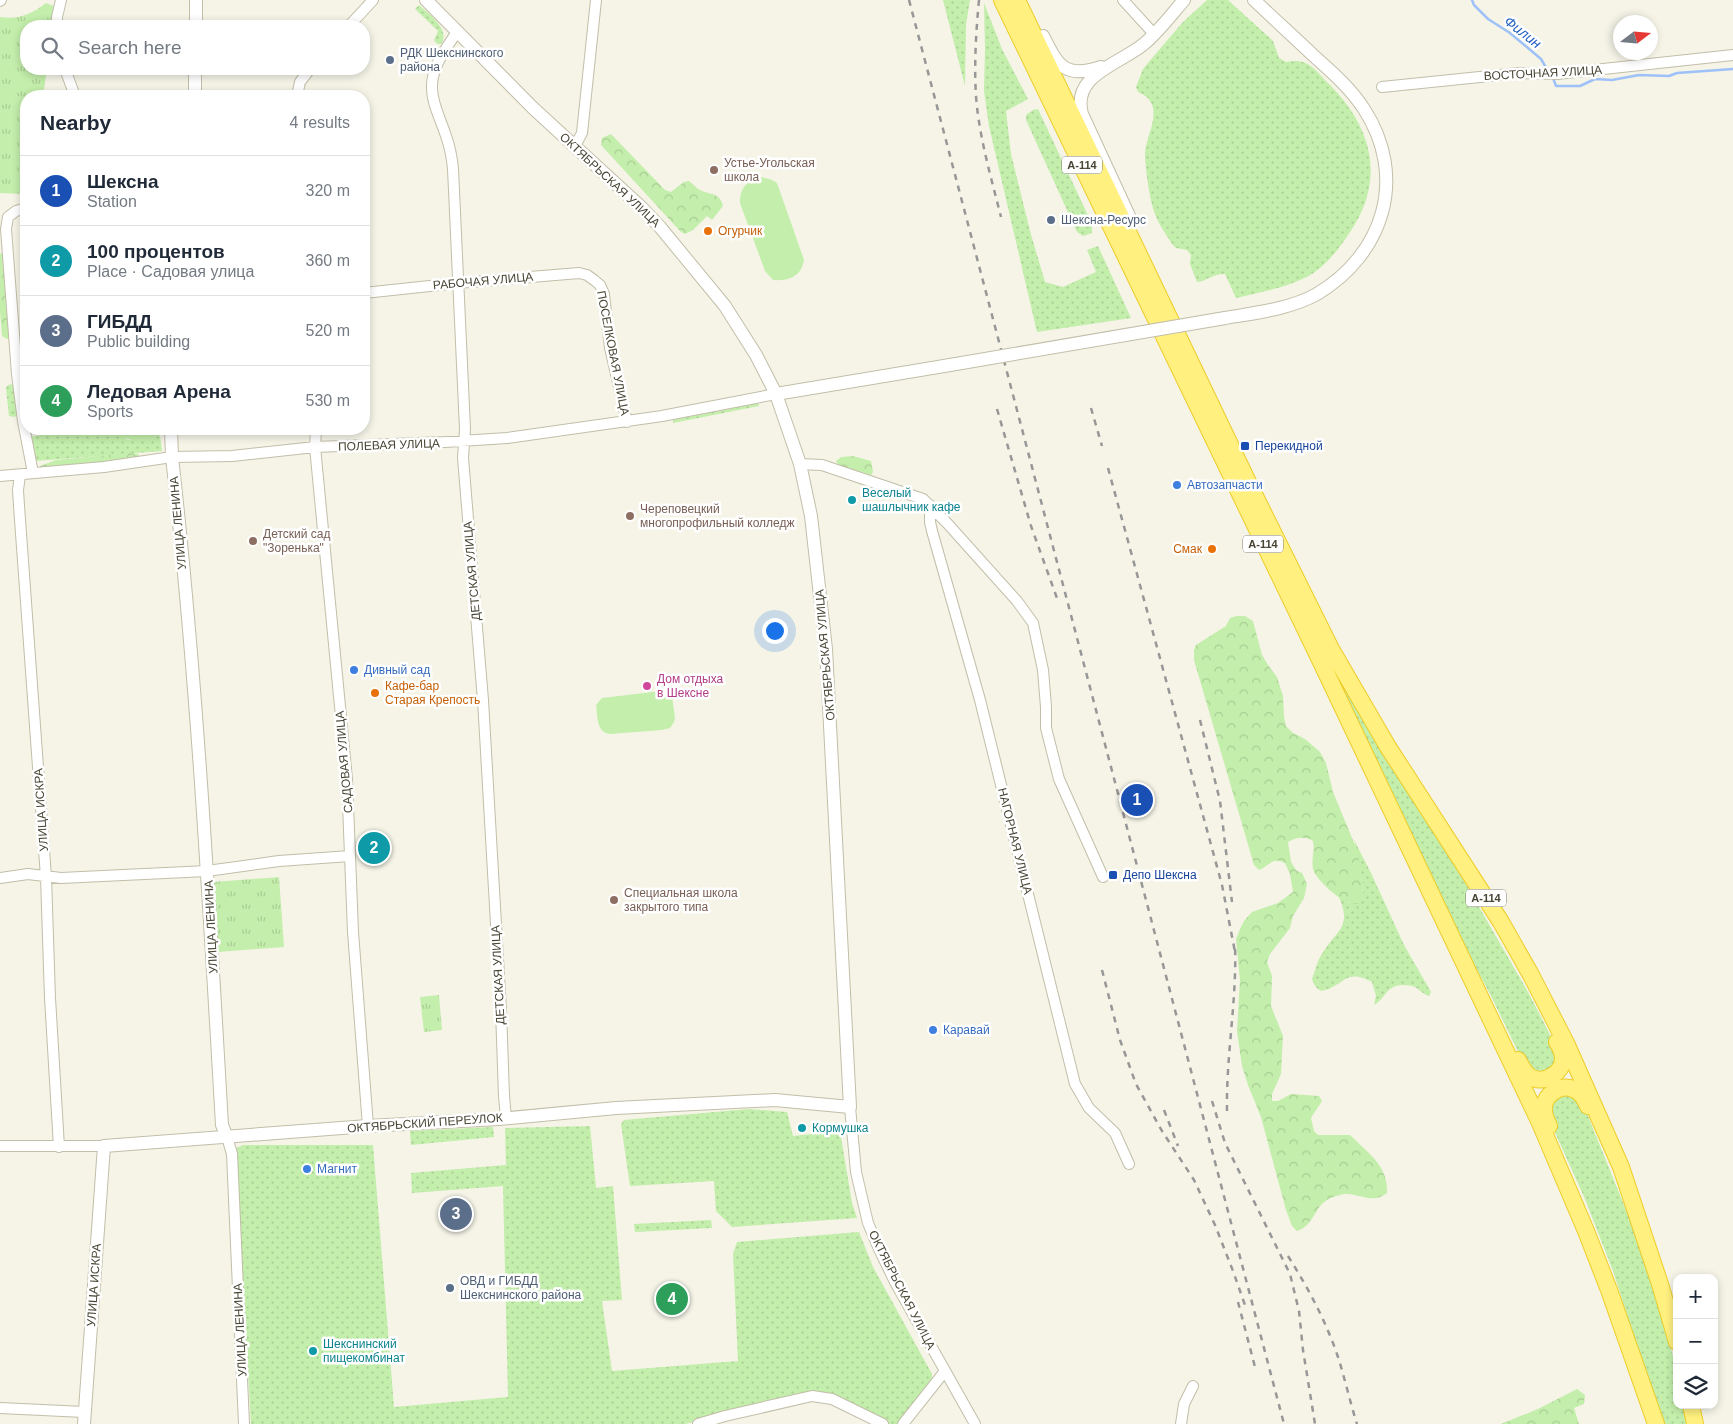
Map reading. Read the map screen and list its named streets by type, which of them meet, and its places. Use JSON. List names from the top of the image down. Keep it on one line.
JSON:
{"streets":{"highway":["А-114"],"street":["ВОСТОЧНАЯ УЛИЦА","ОКТЯБРЬСКАЯ УЛИЦА","РАБОЧАЯ УЛИЦА","ПОСЕЛКОВАЯ УЛИЦА","ПОЛЕВАЯ УЛИЦА","УЛИЦА ЛЕНИНА","ДЕТСКАЯ УЛИЦА","САДОВАЯ УЛИЦА","УЛИЦА ИСКРА","НАГОРНАЯ УЛИЦА","ОКТЯБРЬСКИЙ ПЕРЕУЛОК"]},"crossings":[["ОКТЯБРЬСКАЯ УЛИЦА","ПОЛЕВАЯ УЛИЦА"],["ОКТЯБРЬСКАЯ УЛИЦА","ДЕТСКАЯ УЛИЦА"],["ОКТЯБРЬСКАЯ УЛИЦА","ОКТЯБРЬСКИЙ ПЕРЕУЛОК"],["РАБОЧАЯ УЛИЦА","ПОСЕЛКОВАЯ УЛИЦА"],["РАБОЧАЯ УЛИЦА","ДЕТСКАЯ УЛИЦА"],["ПОСЕЛКОВАЯ УЛИЦА","ПОЛЕВАЯ УЛИЦА"],["ПОЛЕВАЯ УЛИЦА","УЛИЦА ЛЕНИНА"],["ПОЛЕВАЯ УЛИЦА","ДЕТСКАЯ УЛИЦА"],["ПОЛЕВАЯ УЛИЦА","САДОВАЯ УЛИЦА"],["ПОЛЕВАЯ УЛИЦА","УЛИЦА ИСКРА"],["УЛИЦА ЛЕНИНА","ОКТЯБРЬСКИЙ ПЕРЕУЛОК"],["ДЕТСКАЯ УЛИЦА","ОКТЯБРЬСКИЙ ПЕРЕУЛОК"],["САДОВАЯ УЛИЦА","ОКТЯБРЬСКИЙ ПЕРЕУЛОК"],["УЛИЦА ИСКРА","ОКТЯБРЬСКИЙ ПЕРЕУЛОК"]],"water":["Филин"],"places":{"other":["РДК Шекснинского района","Устье-Угольская школа","Шексна-Ресурс","Огурчик","Автозапчасти","Веселый шашлычник кафе","Череповецкий многопрофильный колледж","Детский сад \"Зоренька\"","Смак","Дивный сад","Дом отдыха в Шекснe","Кафе-бар Старая Крепость","Специальная школа закрытого типа","Каравай","Кормушка","Магнит","ОВД и ГИБДД Шекснинского района","Шекснинский пищекомбинат"],"transit":["Перекидной","Депо Шексна"]},"north":"right","page":{"search":"Search here","heading":["Nearby","4 results"],"list":[{"mark":"1","name":"Шексна","note":"Station","value":"320 m"},{"mark":"2","name":"100 процентов","note":"Place · Садовая улица","value":"360 m"},{"mark":"3","name":"ГИБДД","note":"Public building","value":"520 m"},{"mark":"4","name":"Ледовая Арена","note":"Sports","value":"530 m"}],"pins":["1","2","3","4"],"map_buttons":["+","−"]}}
